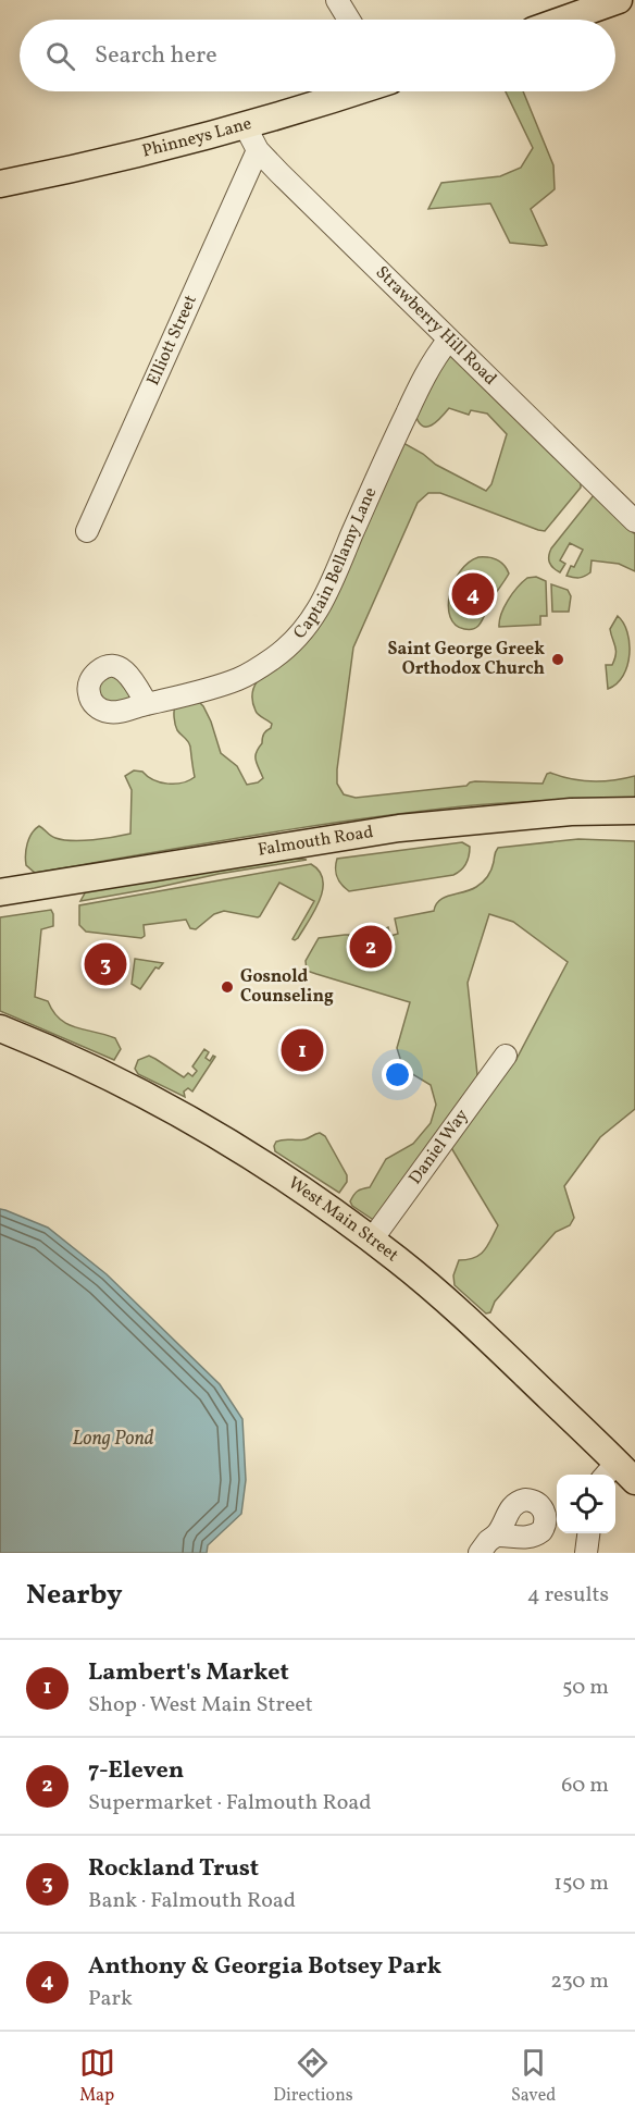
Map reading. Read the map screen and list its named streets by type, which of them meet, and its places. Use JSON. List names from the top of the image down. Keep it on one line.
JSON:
{"streets":{"main road":["Phinneys Lane","Falmouth Road","West Main Street"],"street":["Strawberry Hill Road","Elliott Street","Captain Bellamy Lane","Daniel Way"]},"crossings":[["Phinneys Lane","Strawberry Hill Road"],["Strawberry Hill Road","Elliott Street"],["Strawberry Hill Road","Captain Bellamy Lane"],["Daniel Way","West Main Street"]],"water":["Long Pond"],"places":["Saint George Greek Orthodox Church","Gosnold Counseling"],"page":{"search":"Search here","pins":["4","2","3","1"],"heading":["Nearby","4 results"],"list":[{"mark":"1","name":"Lambert's Market","note":"Shop · West Main Street","value":"50 m"},{"mark":"2","name":"7-Eleven","note":"Supermarket · Falmouth Road","value":"60 m"},{"mark":"3","name":"Rockland Trust","note":"Bank · Falmouth Road","value":"150 m"},{"mark":"4","name":"Anthony & Georgia Botsey Park","note":"Park","value":"230 m"}],"nav":["Map","Directions","Saved"]}}
